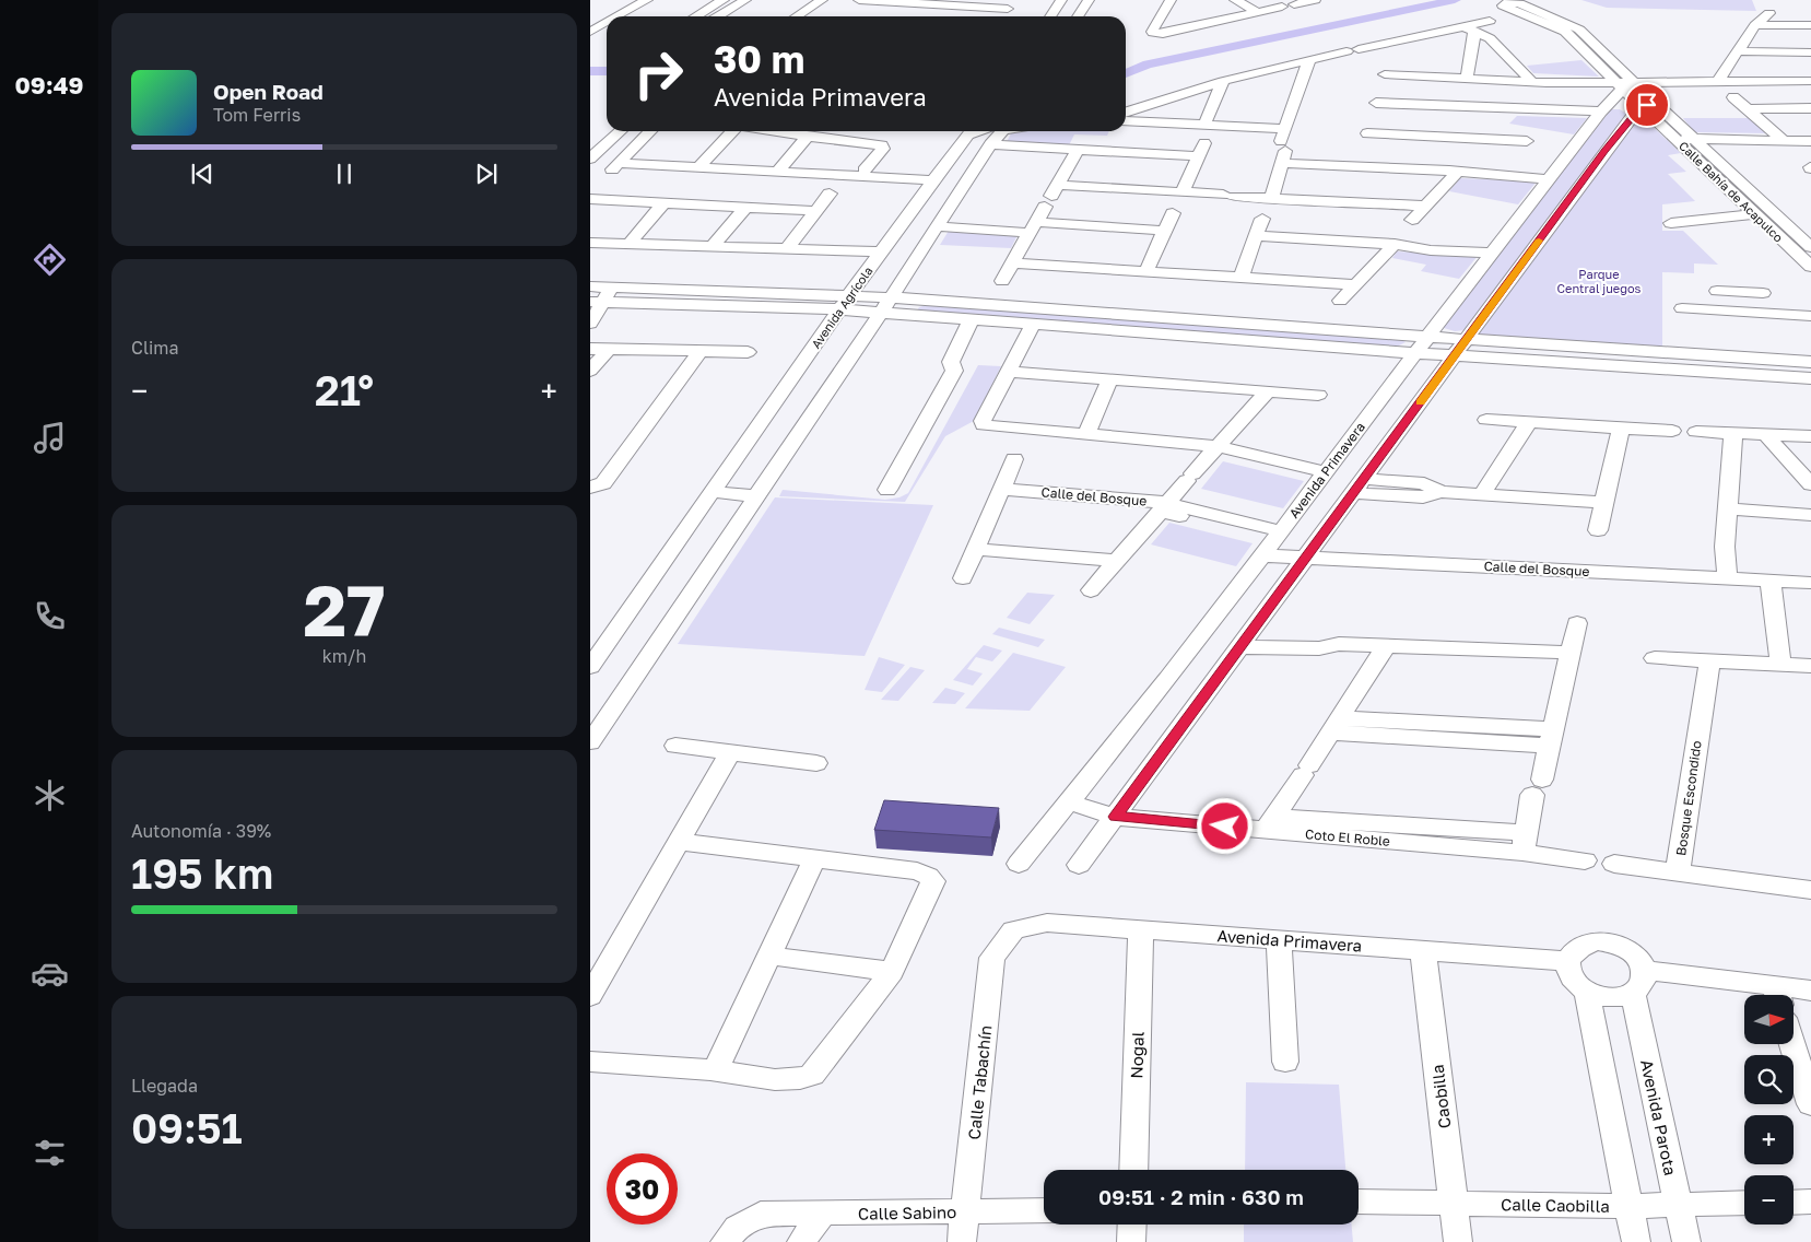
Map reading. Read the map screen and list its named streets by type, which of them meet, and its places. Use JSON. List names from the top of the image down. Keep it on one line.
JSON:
{"streets":{"street":["Calle Bahía de Acapulco","Avenida Agrícola","Avenida Primavera","Calle del Bosque","Bosque Escondido","Coto El Roble","Nogal","Calle Tabachín","Caobilla","Avenida Parota","Calle Caobilla","Calle Sabino"]},"crossings":[["Calle Bahía de Acapulco","Avenida Primavera"],["Avenida Primavera","Calle del Bosque"],["Avenida Primavera","Coto El Roble"],["Avenida Primavera","Nogal"],["Avenida Primavera","Calle Tabachín"],["Avenida Primavera","Caobilla"],["Avenida Primavera","Avenida Parota"],["Calle Tabachín","Calle Sabino"],["Caobilla","Calle Caobilla"],["Avenida Parota","Calle Caobilla"]],"parks":["Parque Central juegos"],"north":"right","page":{"tabs":"09:49","turn":["30 m","Avenida Primavera"],"song":["Open Road","Tom Ferris"],"tile":["Clima",["27","km/h"],["Autonomía · 39%","195 km"],["Llegada","09:51"]],"heat":["−","21°","+"],"map_buttons":["+","−"],"limit":"30","trip":"09:51 · 2 min · 630 m"}}
